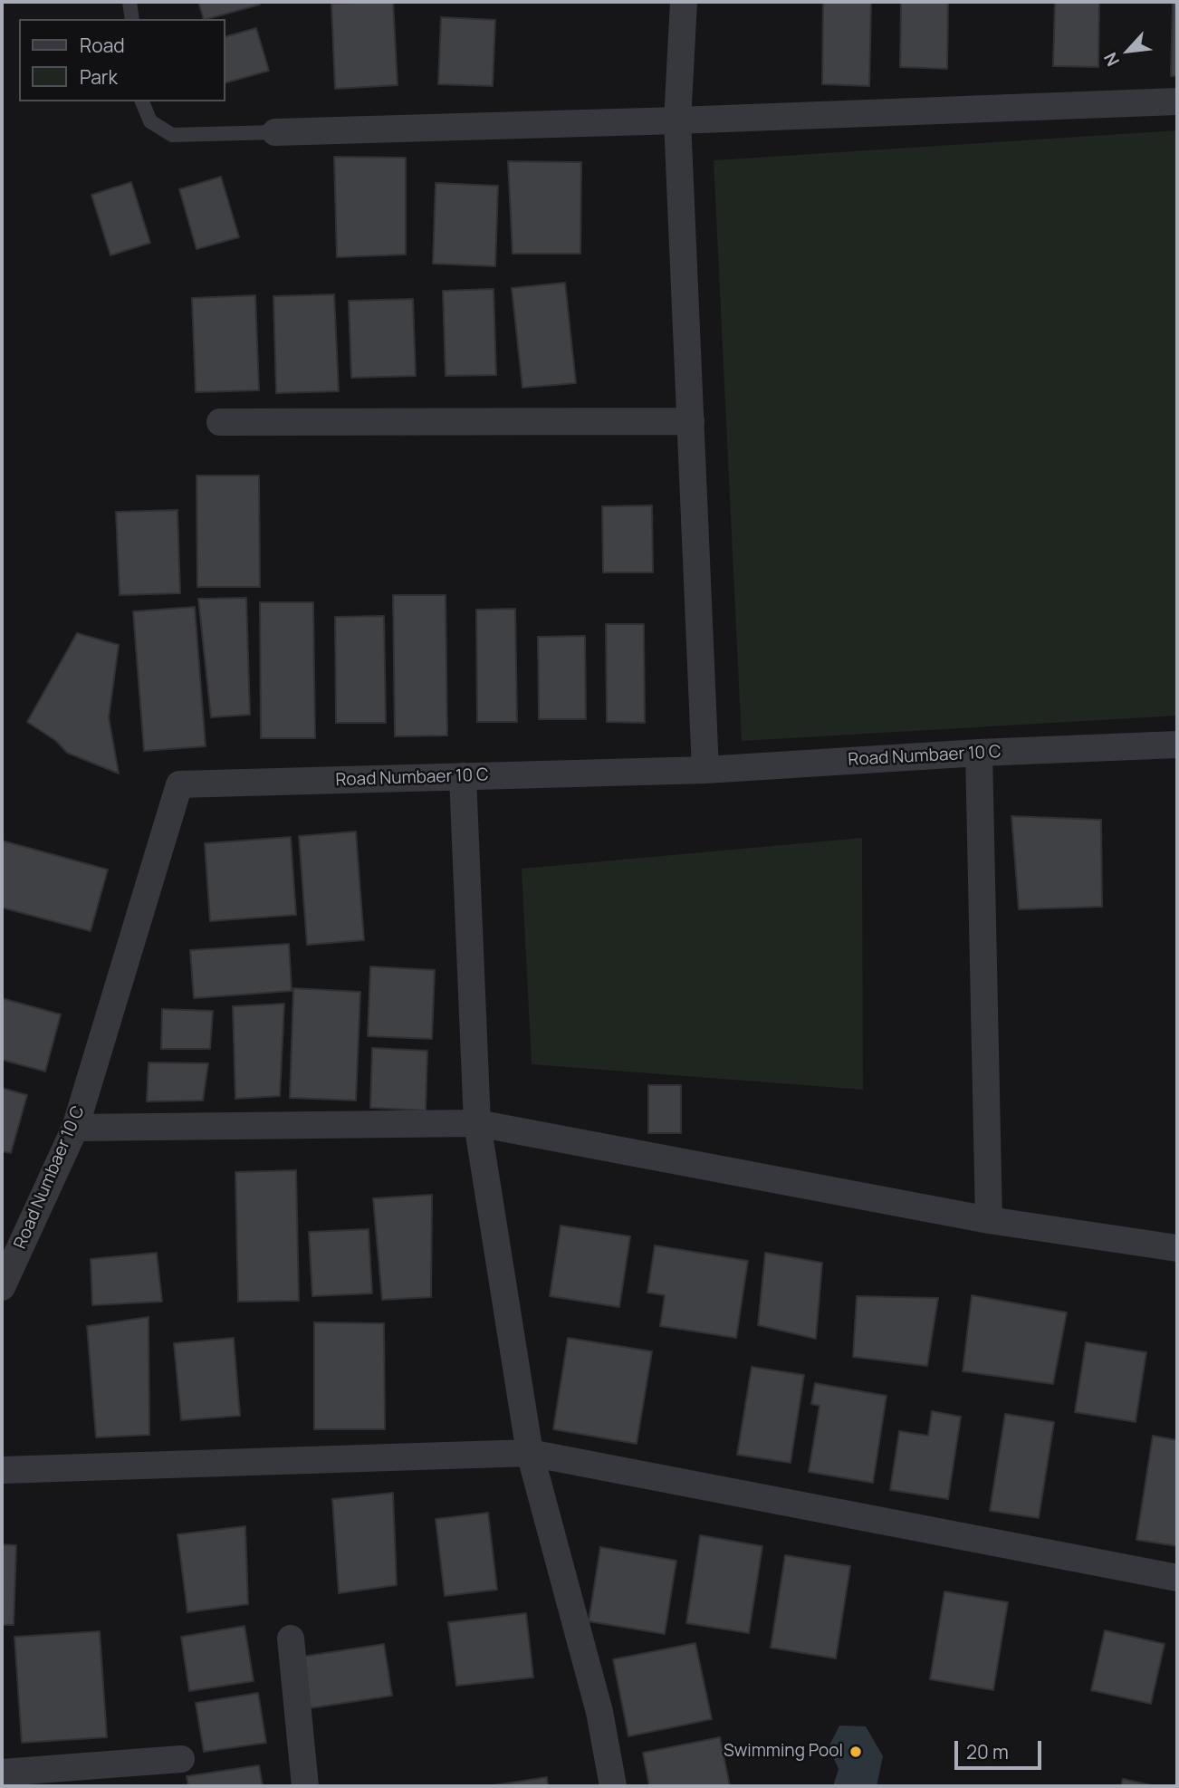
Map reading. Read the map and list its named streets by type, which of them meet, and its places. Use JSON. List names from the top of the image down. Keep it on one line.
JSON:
{"streets":{"street":["Road Numbaer 10 C"]},"places":["Swimming Pool"],"legend":["Road","Park"],"scale_bar":"20 m","north":"bottom left"}
